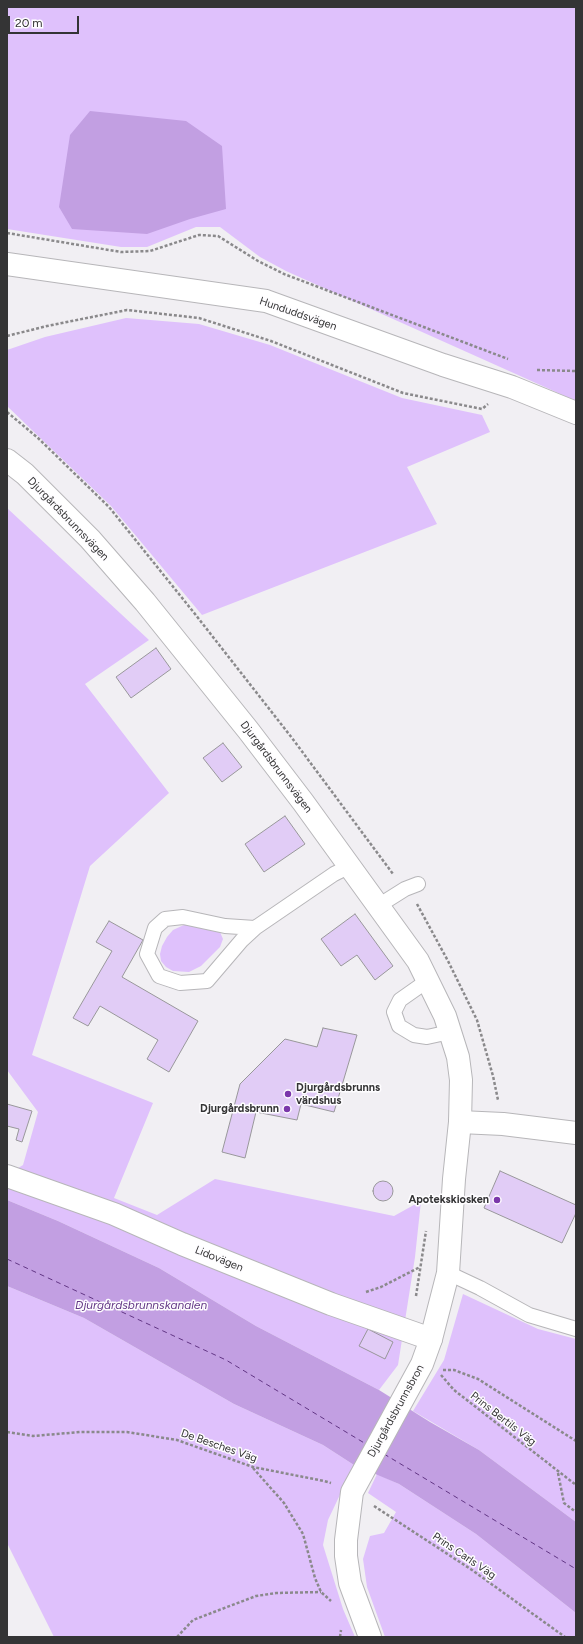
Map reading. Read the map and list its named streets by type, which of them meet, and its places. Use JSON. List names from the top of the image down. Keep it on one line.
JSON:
{"streets":{"street":["Hunduddsvägen","Djurgårdsbrunnsvägen","Lidovägen","Djurgårdsbrunnsbron"],"path":["Prins Bertils Väg","De Besches Väg","Prins Carls Väg"]},"crossings":[["Djurgårdsbrunnsvägen","Lidovägen"],["Djurgårdsbrunnsvägen","Djurgårdsbrunnsbron"],["Lidovägen","Djurgårdsbrunnsbron"],["Djurgårdsbrunnsbron","Prins Bertils Väg"],["Djurgårdsbrunnsbron","De Besches Väg"],["Djurgårdsbrunnsbron","Prins Carls Väg"],["De Besches Väg","Prins Carls Väg"]],"water":["Djurgårdsbrunnskanalen"],"places":["Djurgårdsbrunns värdshus","Djurgårdsbrunn","Apotekskiosken"],"scale_bar":"20 m"}
